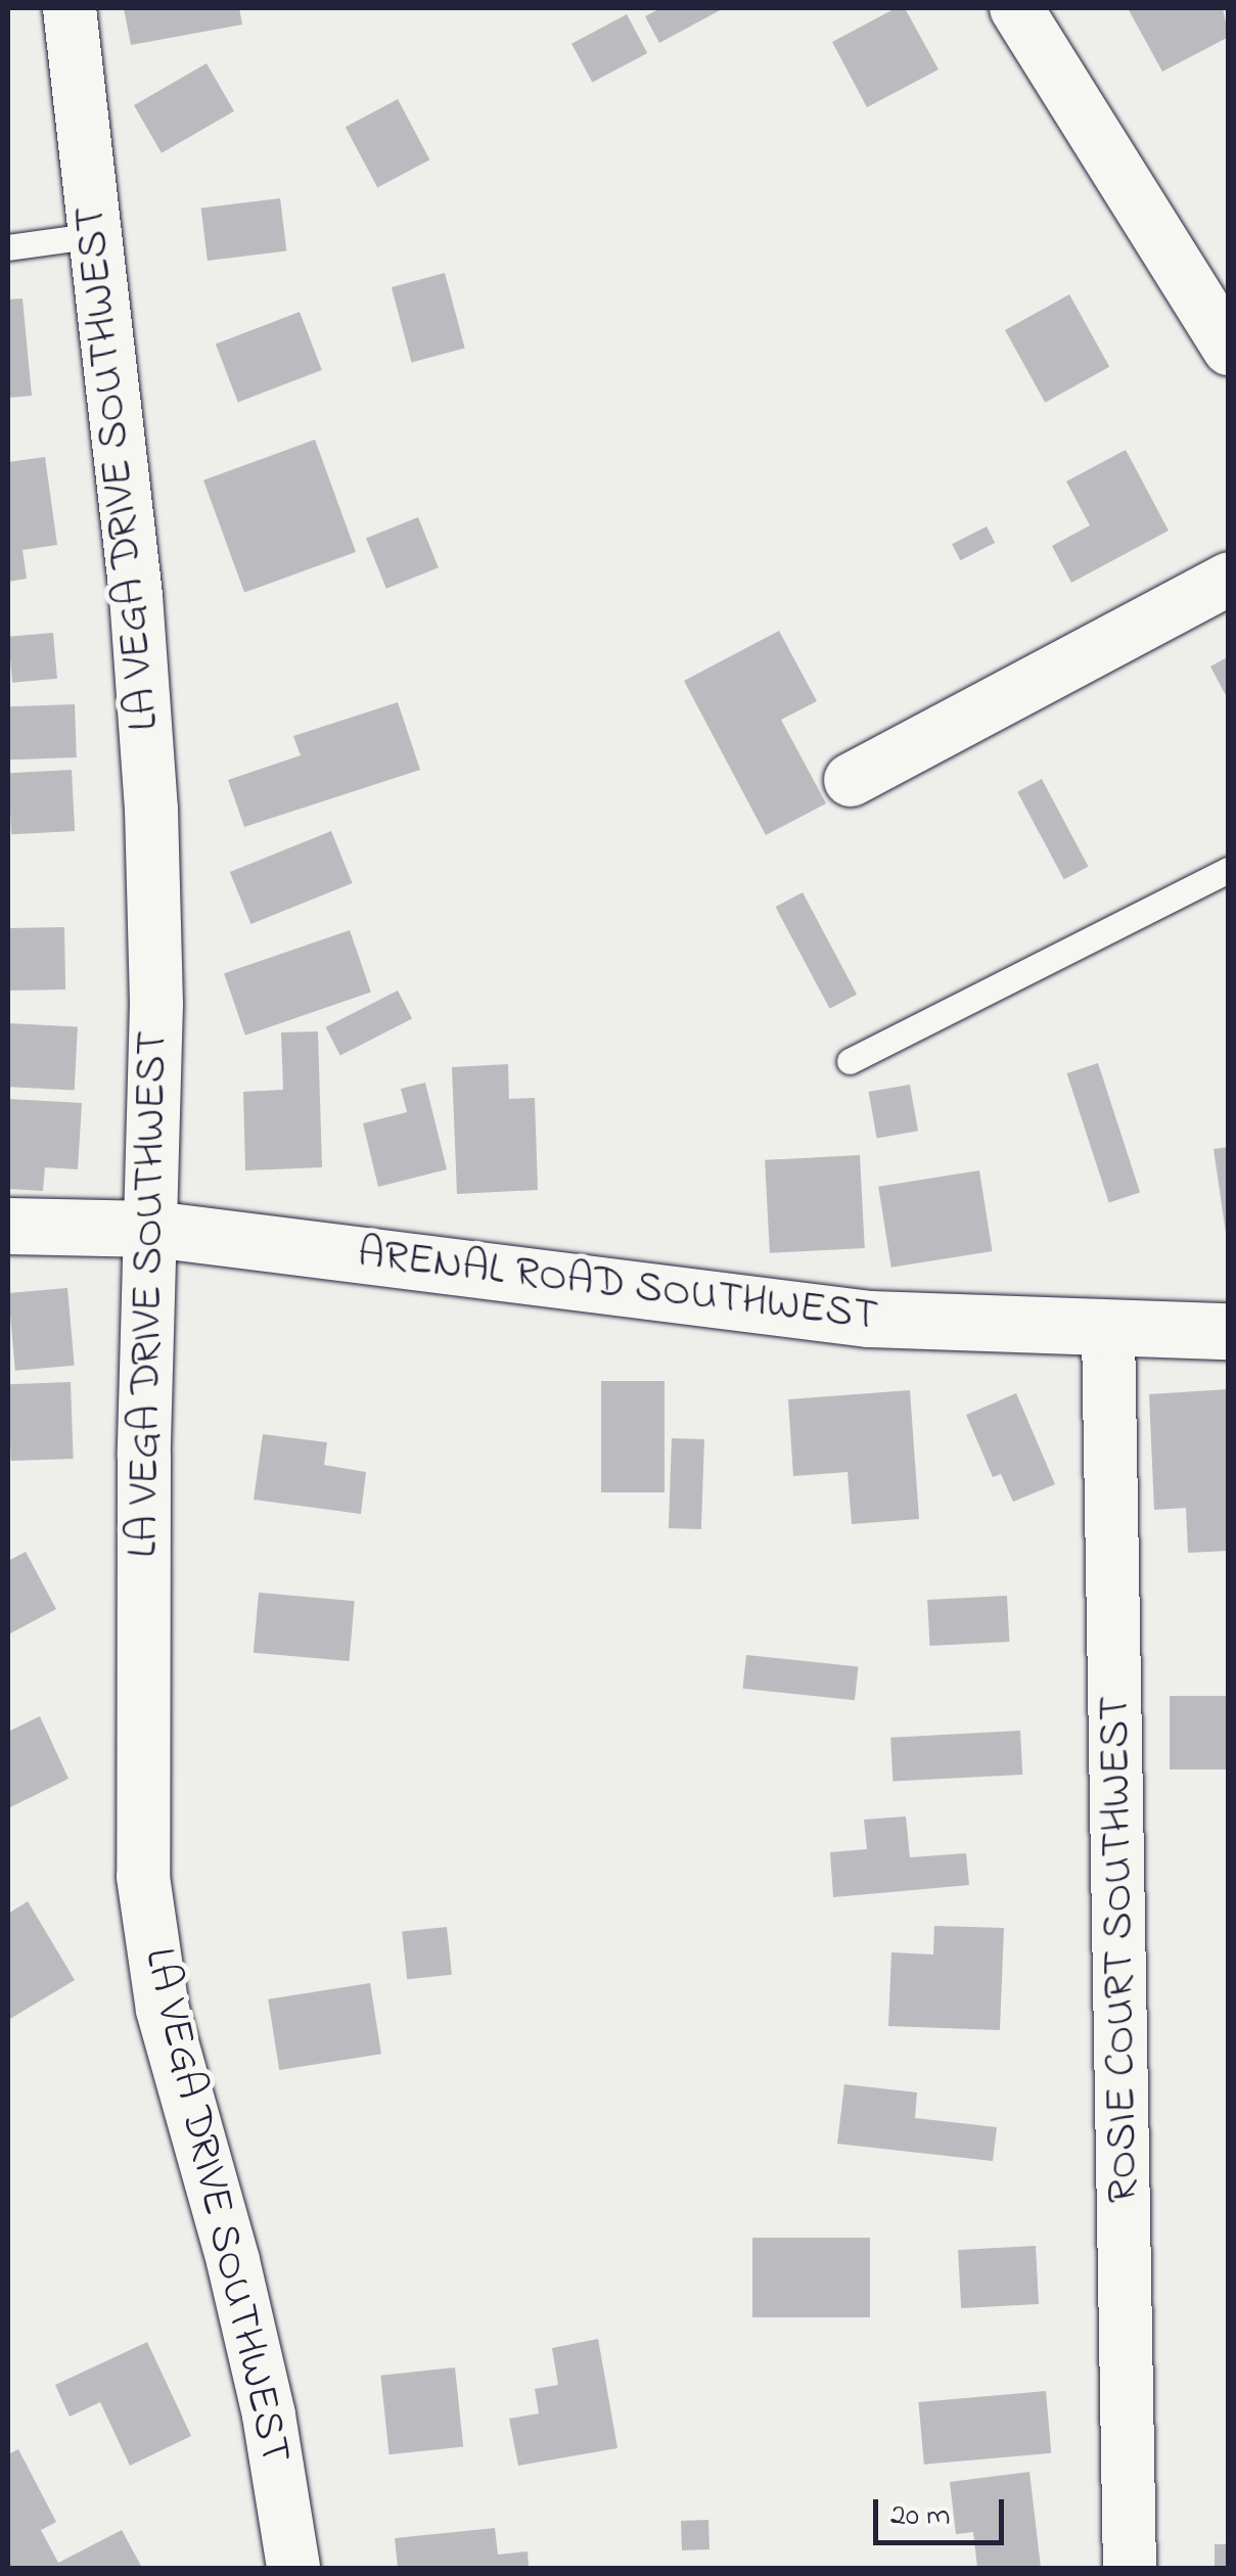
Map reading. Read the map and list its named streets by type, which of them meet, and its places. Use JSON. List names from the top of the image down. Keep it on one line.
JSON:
{"streets":{"street":["LA VEGA DRIVE SOUTHWEST","ARENAL ROAD SOUTHWEST","ROSIE COURT SOUTHWEST"]},"crossings":[["LA VEGA DRIVE SOUTHWEST","ARENAL ROAD SOUTHWEST"],["ARENAL ROAD SOUTHWEST","ROSIE COURT SOUTHWEST"]],"scale_bar":"20 m"}
